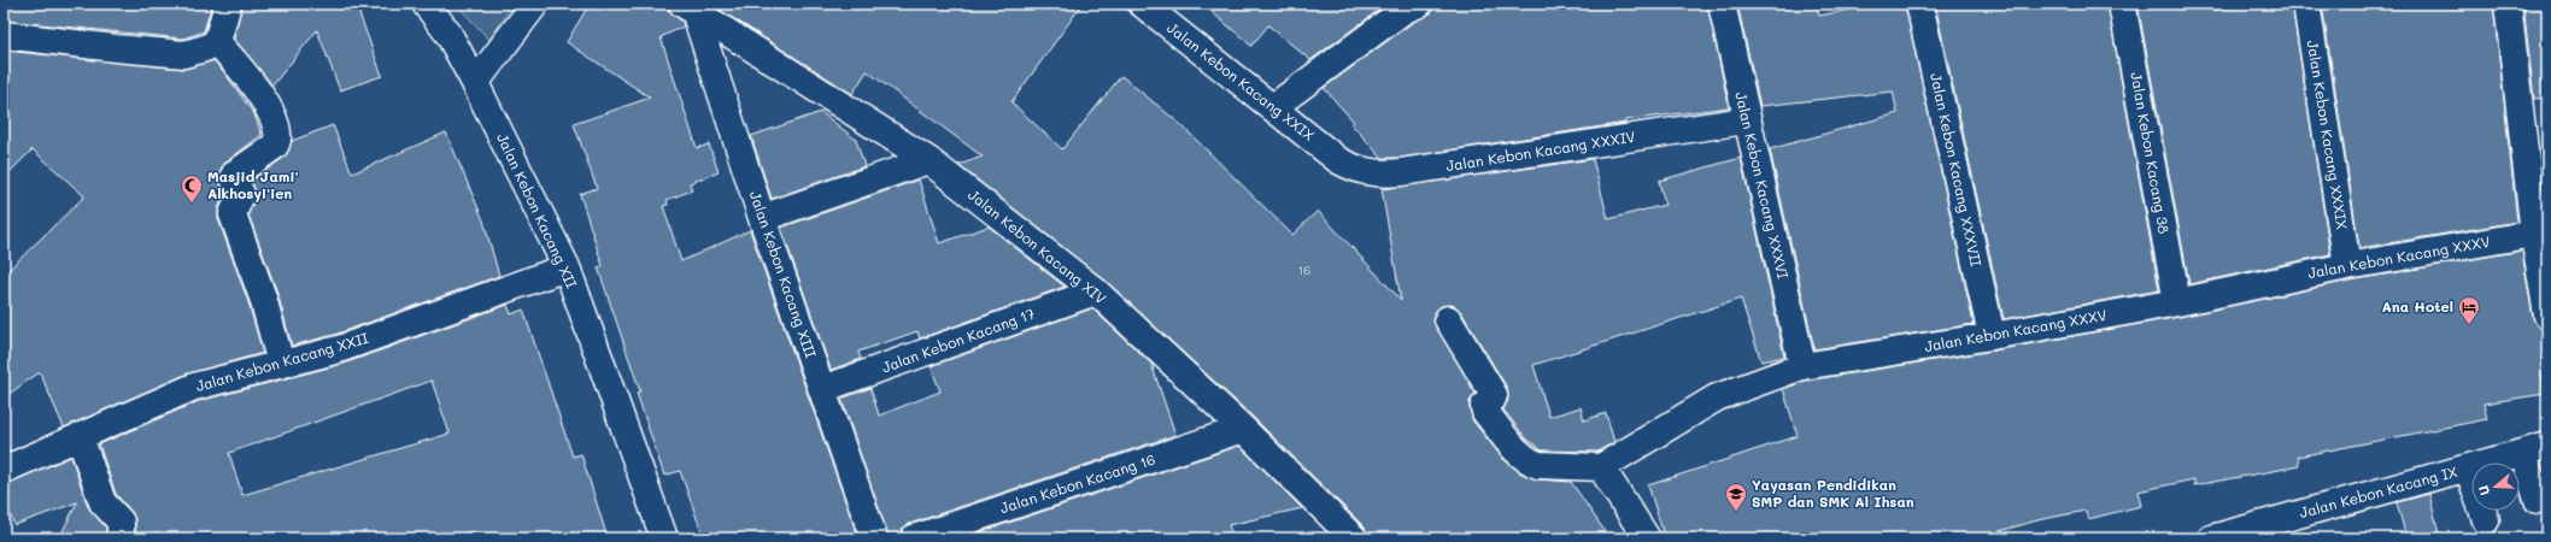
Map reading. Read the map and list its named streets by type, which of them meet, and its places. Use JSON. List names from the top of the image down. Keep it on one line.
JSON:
{"streets":{"street":["Jalan Kebon Kacang XXIX","Jalan Kebon Kacang XXXIX","Jalan Kebon Kacang XXXIV","Jalan Kebon Kacang 38","Jalan Kebon Kacang XXXVII","Jalan Kebon Kacang XXXVI","Jalan Kebon Kacang XII","Jalan Kebon Kacang XIV","Jalan Kebon Kacang XXXV","Jalan Kebon Kacang XIII","Jalan Kebon Kacang 17","Jalan Kebon Kacang XXII","Jalan Kebon Kacang 16","Jalan Kebon Kacang IX"]},"crossings":[["Jalan Kebon Kacang XXIX","Jalan Kebon Kacang XXXIV"],["Jalan Kebon Kacang XXXIX","Jalan Kebon Kacang XXXV"],["Jalan Kebon Kacang XXXIV","Jalan Kebon Kacang XXXVI"],["Jalan Kebon Kacang 38","Jalan Kebon Kacang XXXV"],["Jalan Kebon Kacang XXXVII","Jalan Kebon Kacang XXXV"],["Jalan Kebon Kacang XXXVI","Jalan Kebon Kacang XXXV"],["Jalan Kebon Kacang XII","Jalan Kebon Kacang XXII"],["Jalan Kebon Kacang XIV","Jalan Kebon Kacang XIII"],["Jalan Kebon Kacang XIV","Jalan Kebon Kacang 17"],["Jalan Kebon Kacang XIV","Jalan Kebon Kacang 16"],["Jalan Kebon Kacang XIII","Jalan Kebon Kacang 17"]],"places":{"mosque":["Masjid Jami' Alkhosyi'ien"],"hotel":["Ana Hotel"],"school or university":["Yayasan Pendidikan SMP dan SMK Al Ihsan"]},"house_numbers":["16"],"north":"left"}
